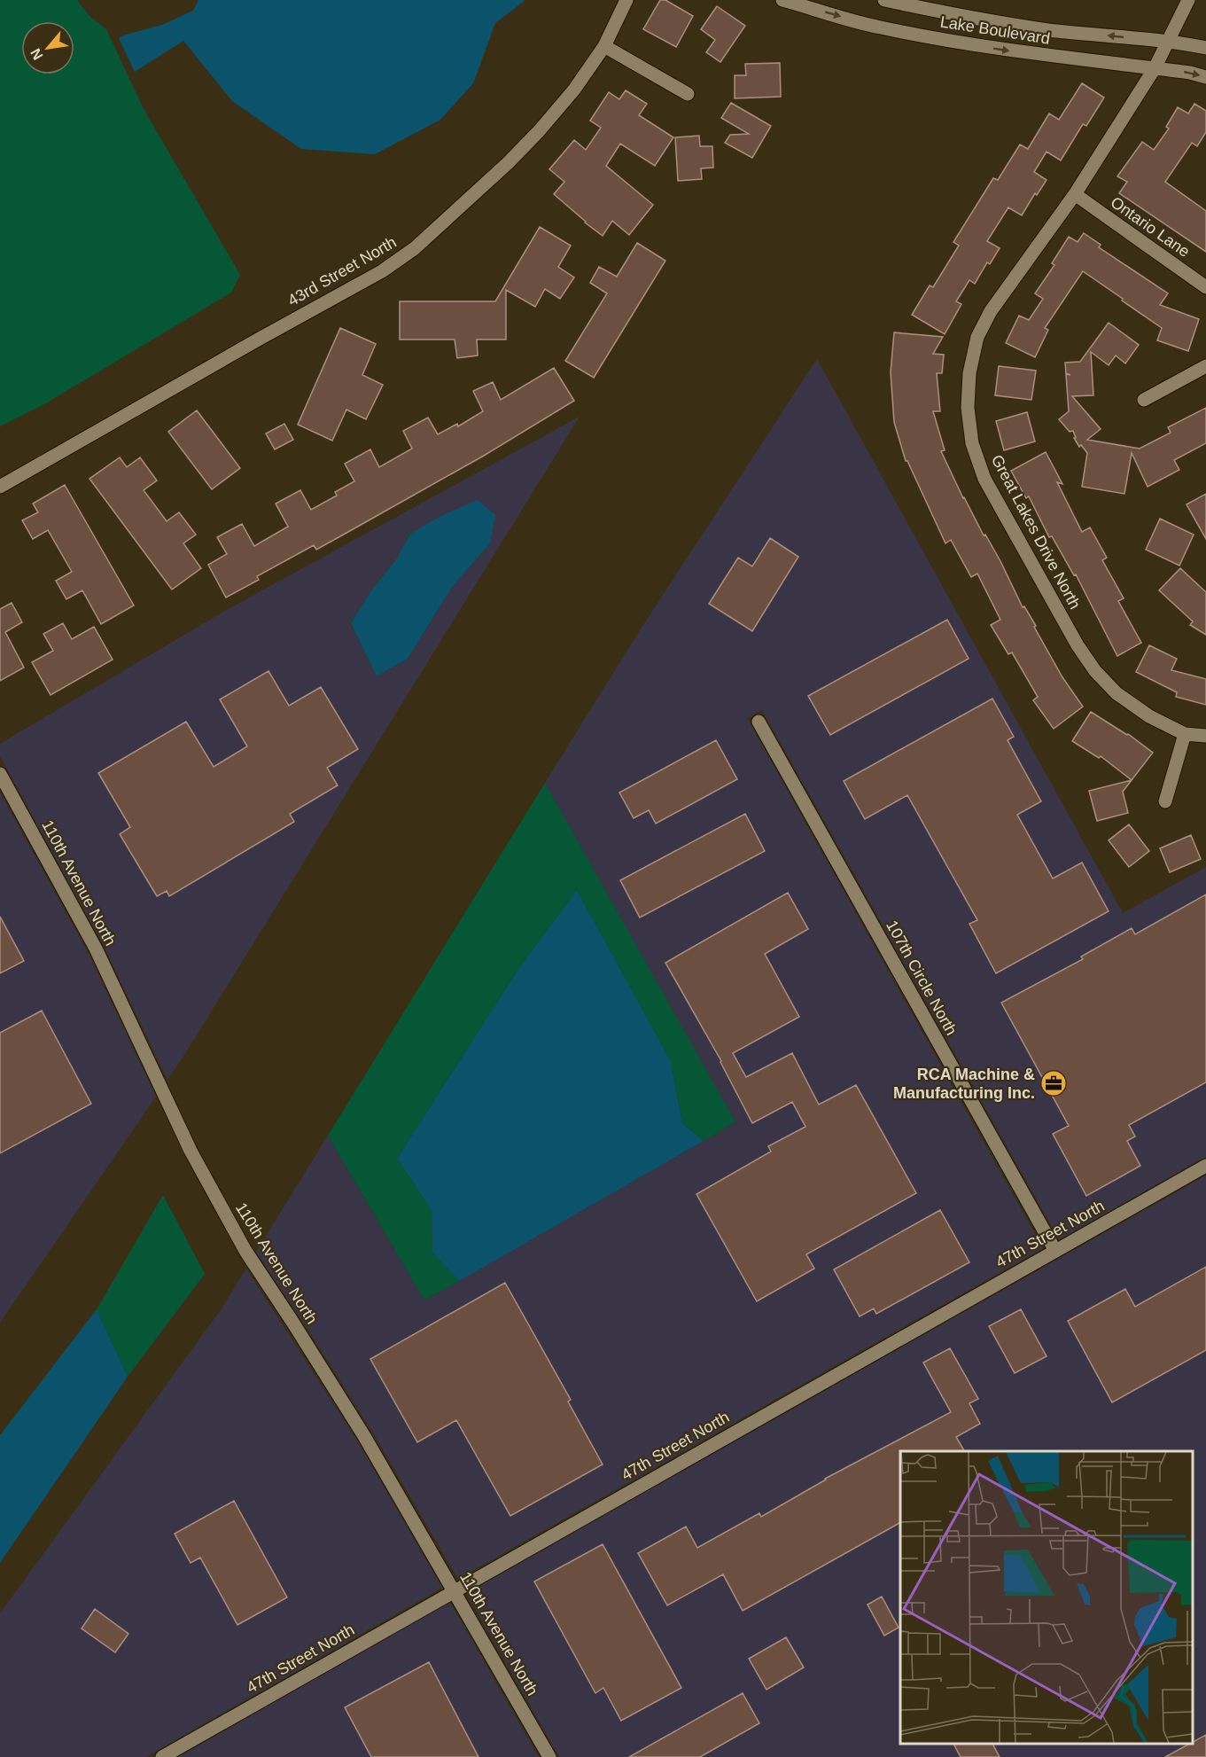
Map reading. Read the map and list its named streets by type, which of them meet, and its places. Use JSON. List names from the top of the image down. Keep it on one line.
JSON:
{"streets":{"street":["Lake Boulevard","Ontario Lane","43rd Street North","Great Lakes Drive North","110th Avenue North","107th Circle North","47th Street North"]},"crossings":[["Lake Boulevard","Great Lakes Drive North"],["Ontario Lane","Great Lakes Drive North"],["110th Avenue North","47th Street North"],["107th Circle North","47th Street North"]],"places":{"office":["RCA Machine & Manufacturing Inc."]},"north":"bottom left"}
